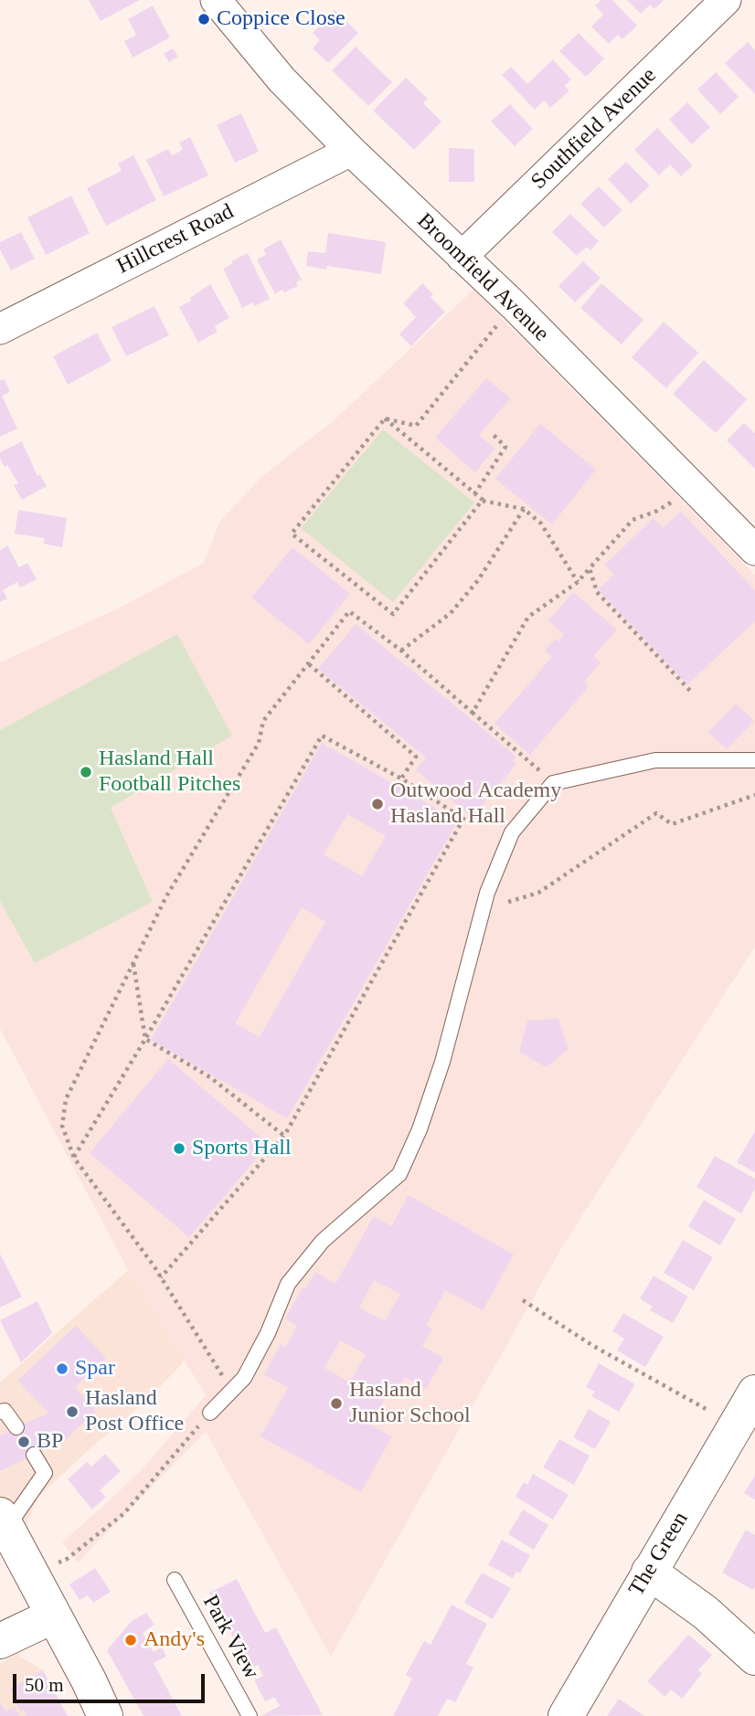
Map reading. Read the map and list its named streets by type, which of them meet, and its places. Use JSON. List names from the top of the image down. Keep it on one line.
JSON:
{"streets":{"main road":["The Green"],"street":["Southfield Avenue","Hillcrest Road","Broomfield Avenue"],"lane":["Park View"]},"crossings":[["Southfield Avenue","Broomfield Avenue"],["Hillcrest Road","Broomfield Avenue"]],"places":["Coppice Close","Hasland Hall Football Pitches","Outwood Academy Hasland Hall","Sports Hall","Spar","Hasland Junior School","Hasland Post Office","BP","Andy's"],"scale_bar":"50 m"}
